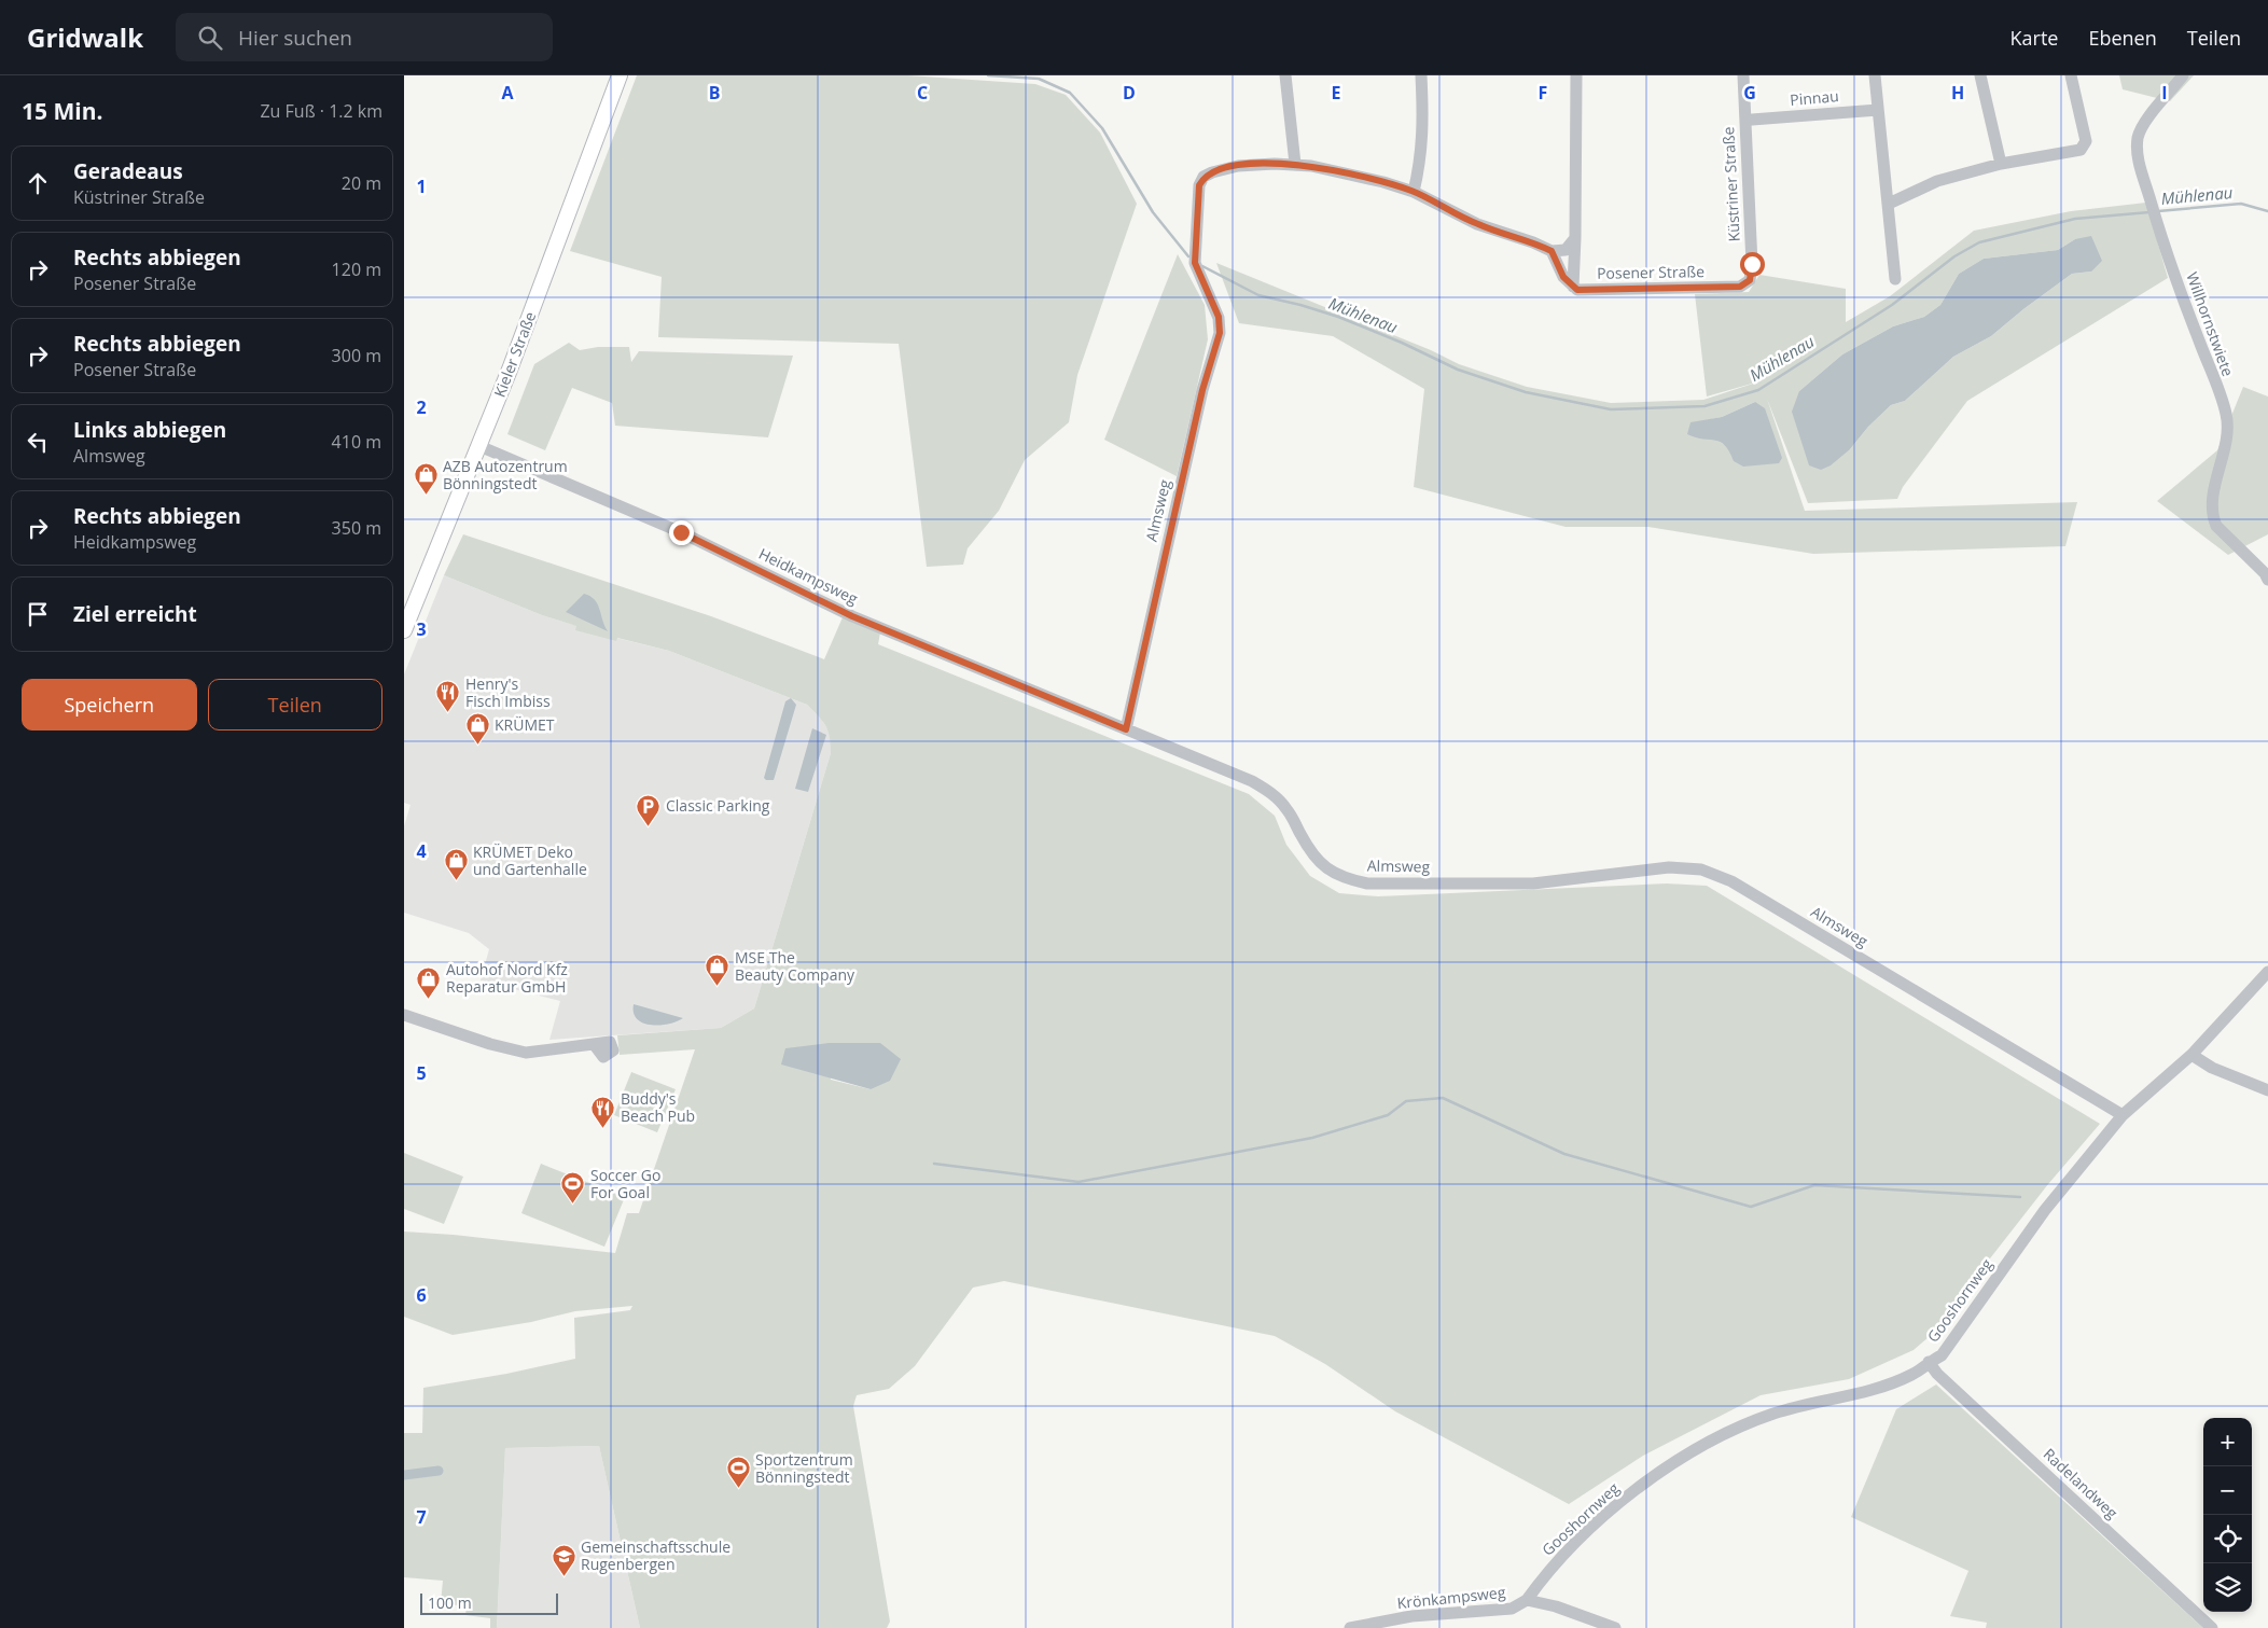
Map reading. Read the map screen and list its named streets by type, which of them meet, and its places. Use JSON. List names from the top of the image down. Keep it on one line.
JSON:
{"streets":{"main road":["Kieler Straße"],"street":["Pinnau","Küstriner Straße","Posener Straße","Willhornstwiete","Almsweg","Heidkampsweg","Gooshornweg","Radelandweg","Krönkampsweg"]},"crossings":[["Küstriner Straße","Posener Straße"],["Kieler Straße","Heidkampsweg"],["Almsweg","Heidkampsweg"],["Almsweg","Gooshornweg"],["Gooshornweg","Radelandweg"],["Gooshornweg","Krönkampsweg"]],"water":["Mühlenau"],"places":{"shop":["AZB Autozentrum Bönningstedt","KRÜMET","KRÜMET Deko und Gartenhalle","MSE The Beauty Company","Autohof Nord Kfz Reparatur GmbH"],"restaurant":["Henry's Fisch Imbiss","Buddy's Beach Pub"],"parking":["Classic Parking"],"sports":["Soccer Go For Goal","Sportzentrum Bönningstedt"],"school or university":["Gemeinschaftsschule Rugenbergen"]},"scale_bar":"100 m","page":{"header":"Gridwalk","search":"Hier suchen","nav":["Karte","Ebenen","Teilen"],"heading":["15 Min.","Zu Fuß · 1.2 km"],"list":[["Geradeaus","Küstriner Straße","20 m"],["Rechts abbiegen","Posener Straße","120 m"],["Rechts abbiegen","Posener Straße","300 m"],["Links abbiegen","Almsweg","410 m"],["Rechts abbiegen","Heidkampsweg","350 m"],"Ziel erreicht"],"buttons":["Speichern","Teilen"],"map_buttons":["+","−"],"scale":"100 m"},"grid":{"columns":["A","B","C","D","E","F","G","H","I"],"rows":["1","2","3","4","5","6","7"]}}
